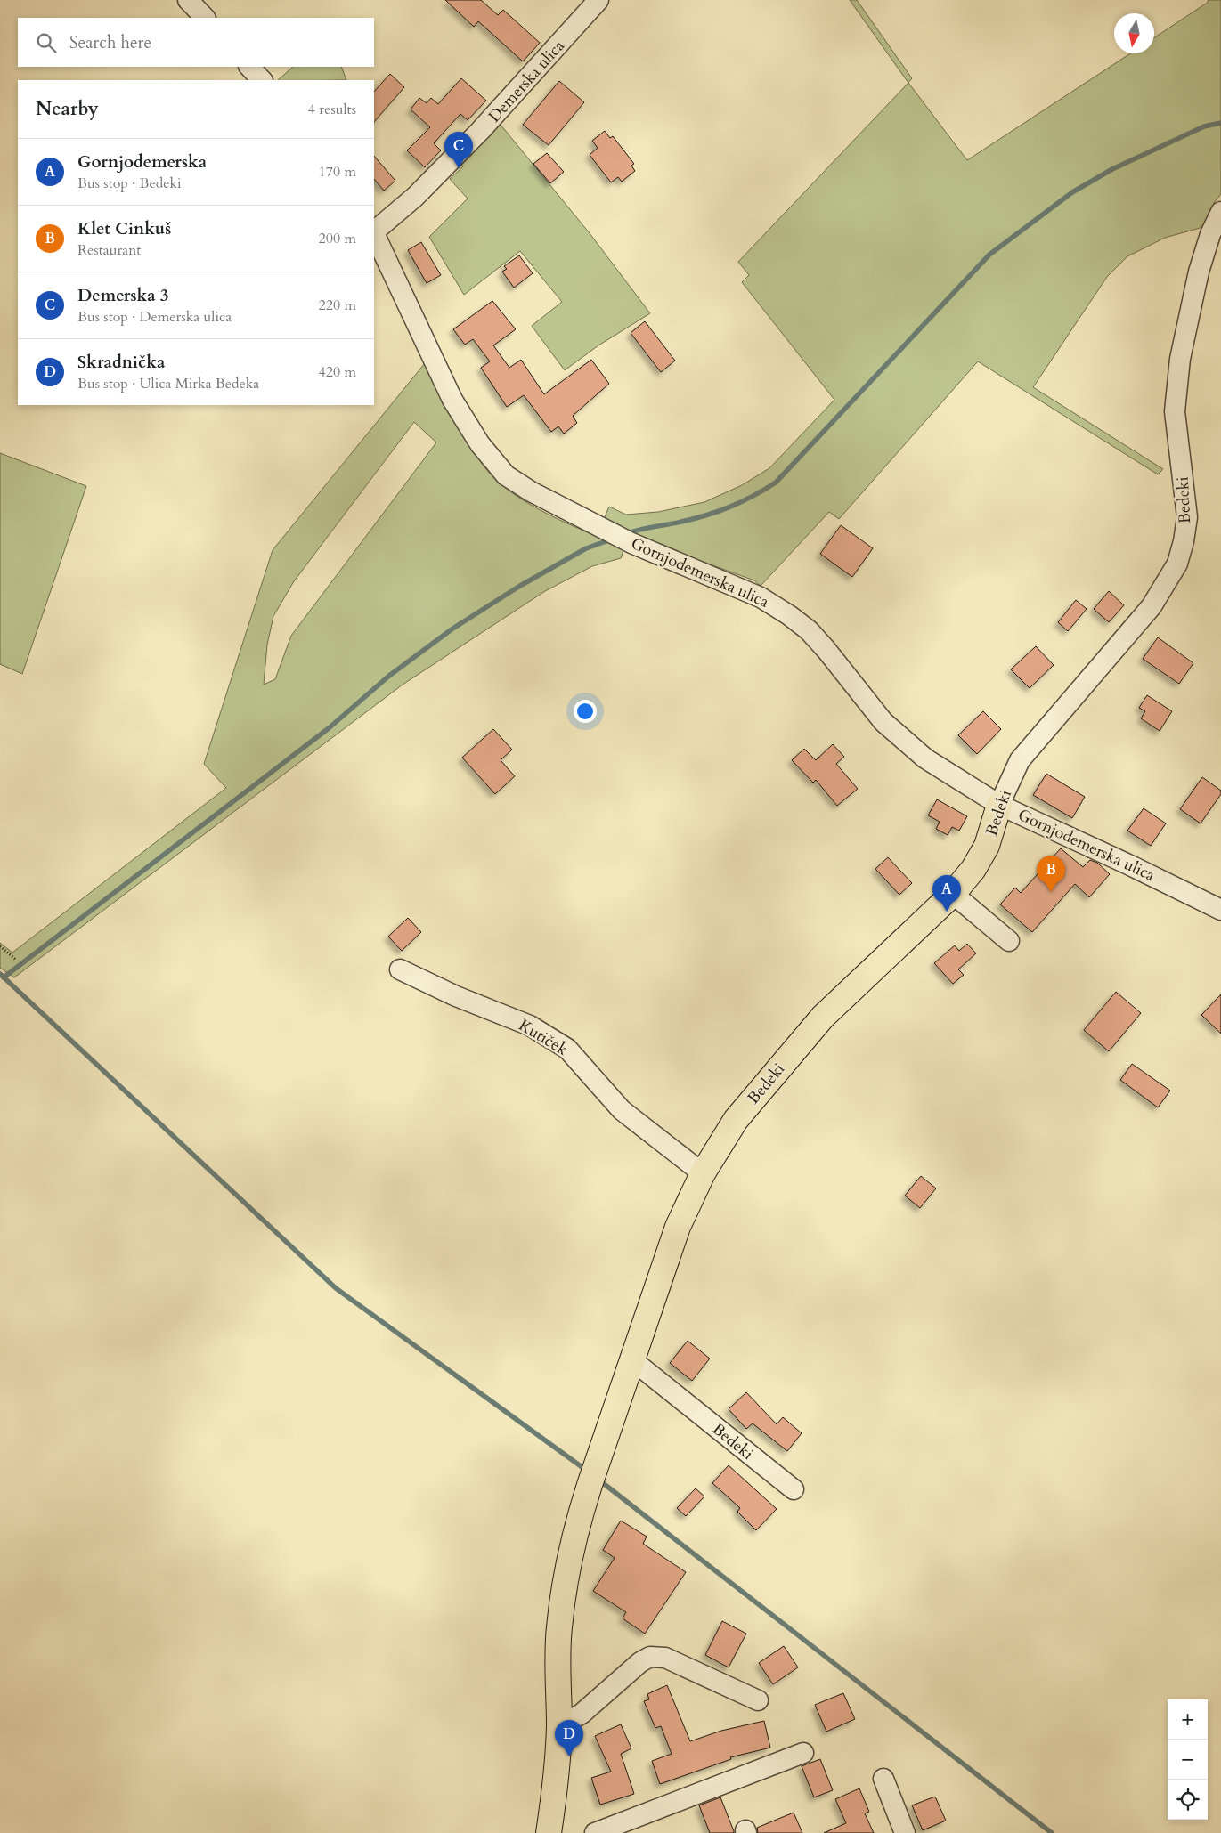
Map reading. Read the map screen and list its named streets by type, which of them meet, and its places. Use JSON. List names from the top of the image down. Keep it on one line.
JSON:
{"streets":{"main road":["Bedeki"],"street":["Demerska ulica","Gornjodemerska ulica","Kutiček"]},"crossings":[["Bedeki","Gornjodemerska ulica"],["Bedeki","Kutiček"]],"north":"bottom","page":{"search":"Search here","heading":["Nearby","4 results"],"pins":["C","B","A","D"],"list":[{"mark":"A","name":"Gornjodemerska","note":"Bus stop · Bedeki","value":"170 m"},{"mark":"B","name":"Klet Cinkuš","note":"Restaurant","value":"200 m"},{"mark":"C","name":"Demerska 3","note":"Bus stop · Demerska ulica","value":"220 m"},{"mark":"D","name":"Skradnička","note":"Bus stop · Ulica Mirka Bedeka","value":"420 m"}],"map_buttons":["+","−"]}}
